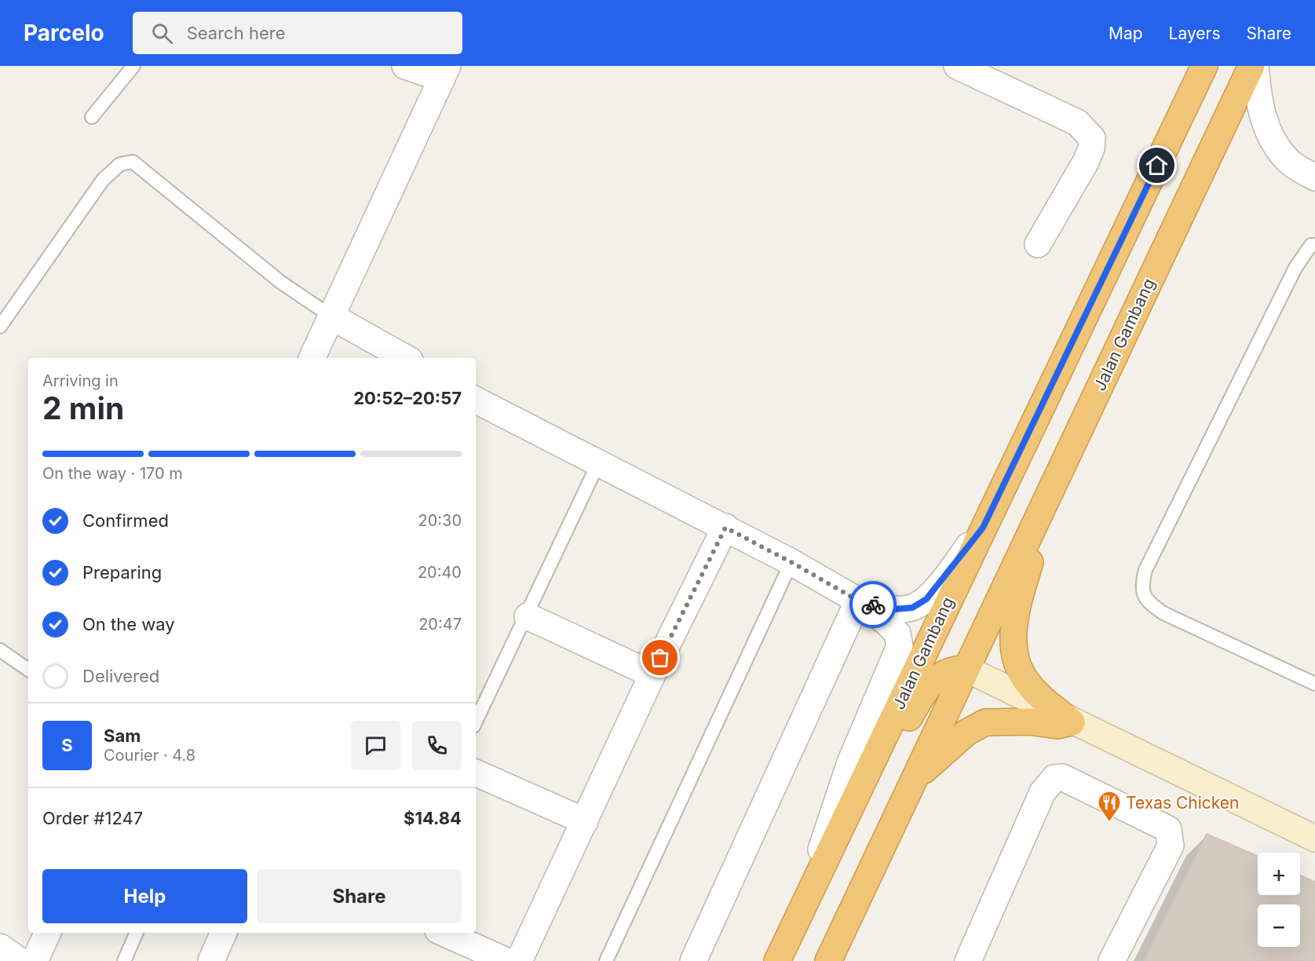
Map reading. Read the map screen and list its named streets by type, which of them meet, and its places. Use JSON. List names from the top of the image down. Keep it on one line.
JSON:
{"streets":{"highway":["Jalan Gambang"]},"places":{"restaurant":["Texas Chicken"]},"page":{"header":"Parcelo","search":"Search here","nav":["Map","Layers","Share"],"heading":["2 min","Arriving in","20:52–20:57"],"panel":["Sam","Courier · 4.8","Order #1247","$14.84"],"bar":"On the way · 170 m","list":[["Confirmed","20:30"],["Preparing","20:40"],["On the way","20:47"],"Delivered"],"round":"S","map_buttons":["+","−"],"buttons":["Help","Share"]}}
